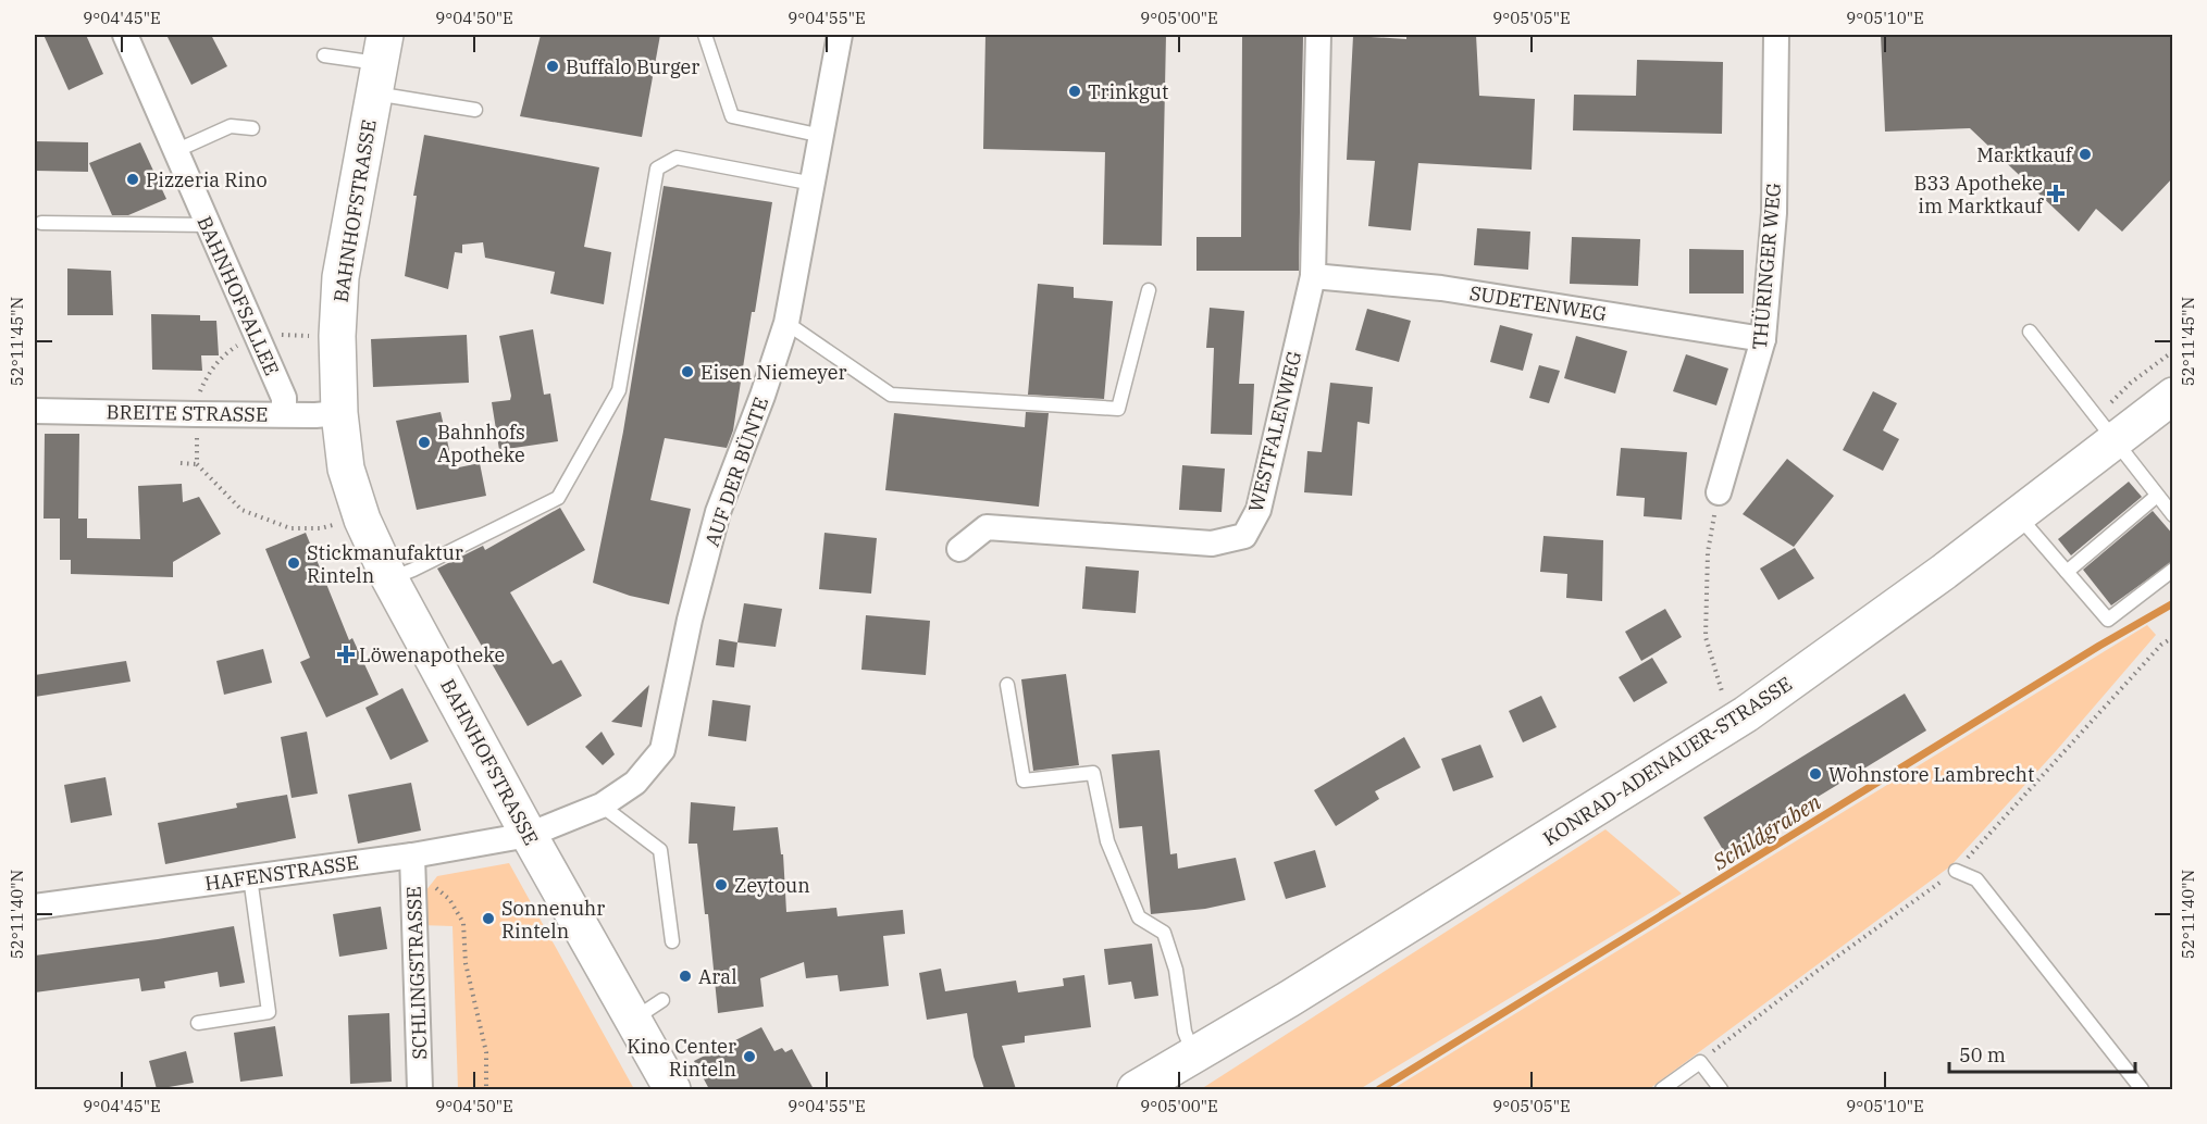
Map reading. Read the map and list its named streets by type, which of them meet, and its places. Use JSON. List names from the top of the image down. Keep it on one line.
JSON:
{"streets":{"main road":["BAHNHOFSTRASSE","KONRAD-ADENAUER-STRASSE"],"street":["THÜRINGER WEG","BAHNHOFSALLEE","SUDETENWEG","BREITE STRASSE","WESTFALENWEG","AUF DER BÜNTE","HAFENSTRASSE","SCHLINGSTRASSE"]},"crossings":[["BAHNHOFSTRASSE","BREITE STRASSE"],["BAHNHOFSTRASSE","AUF DER BÜNTE"],["BAHNHOFSTRASSE","HAFENSTRASSE"],["THÜRINGER WEG","SUDETENWEG"],["BAHNHOFSALLEE","BREITE STRASSE"],["SUDETENWEG","WESTFALENWEG"],["AUF DER BÜNTE","HAFENSTRASSE"],["HAFENSTRASSE","SCHLINGSTRASSE"]],"water":["Schildgraben"],"places":{"other":["Buffalo Burger","Trinkgut","Marktkauf","Pizzeria Rino","Eisen Niemeyer","Bahnhofs Apotheke","Stickmanufaktur Rinteln","Wohnstore Lambrecht","Zeytoun","Sonnenuhr Rinteln","Aral","Kino Center Rinteln"],"health":["B33 Apotheke im Marktkauf","Löwenapotheke"]},"scale_bar":"50 m","coordinates":["9°04'45\"E","9°04'50\"E","9°04'55\"E","9°05'00\"E","9°05'05\"E","9°05'10\"E","52°11'45\"N","52°11'40\"N"]}
